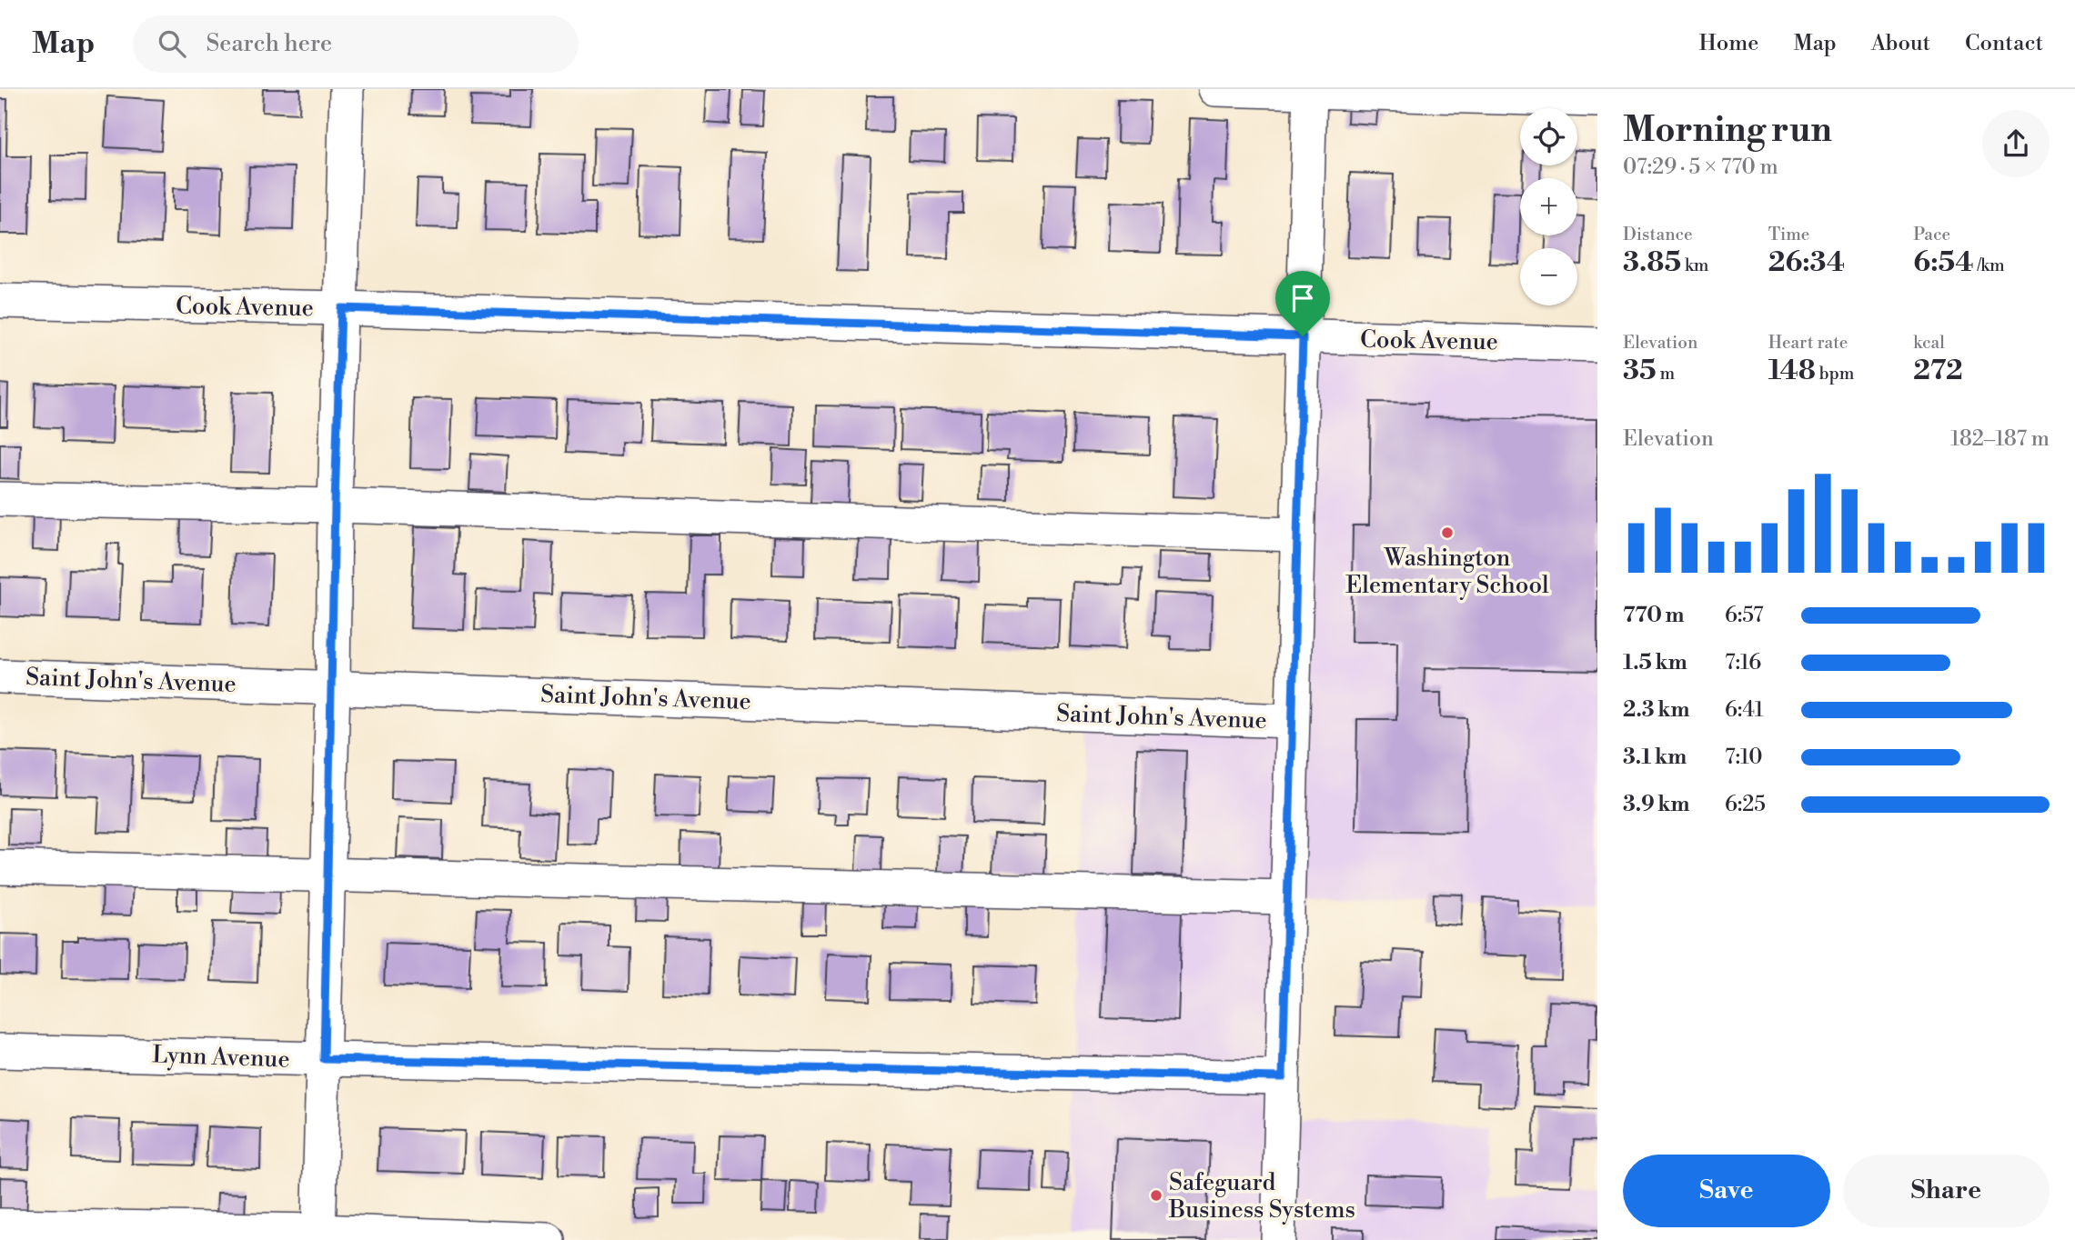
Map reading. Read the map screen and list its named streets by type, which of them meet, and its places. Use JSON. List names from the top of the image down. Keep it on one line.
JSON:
{"streets":{"street":["Cook Avenue","Saint John's Avenue","Lynn Avenue"]},"places":["Washington Elementary School","Safeguard Business Systems"],"page":{"header":"Map","search":"Search here","nav":["Home","Map","About","Contact"],"heading":["Morning run","07:29 · 5 × 770 m"],"map_buttons":["+","−"],"stats":[["Distance","3.85 km"],["Time","26:34"],["Pace","6:54 /km"],["Elevation","35 m"],["Heart rate","148 bpm"],["kcal","272"]],"chart":["Elevation","182–187 m"],"list":[{"name":"770 m","note":"6:57"},{"name":"1.5 km","note":"7:16"},{"name":"2.3 km","note":"6:41"},{"name":"3.1 km","note":"7:10"},{"name":"3.9 km","note":"6:25"}],"buttons":["Save","Share"]}}
